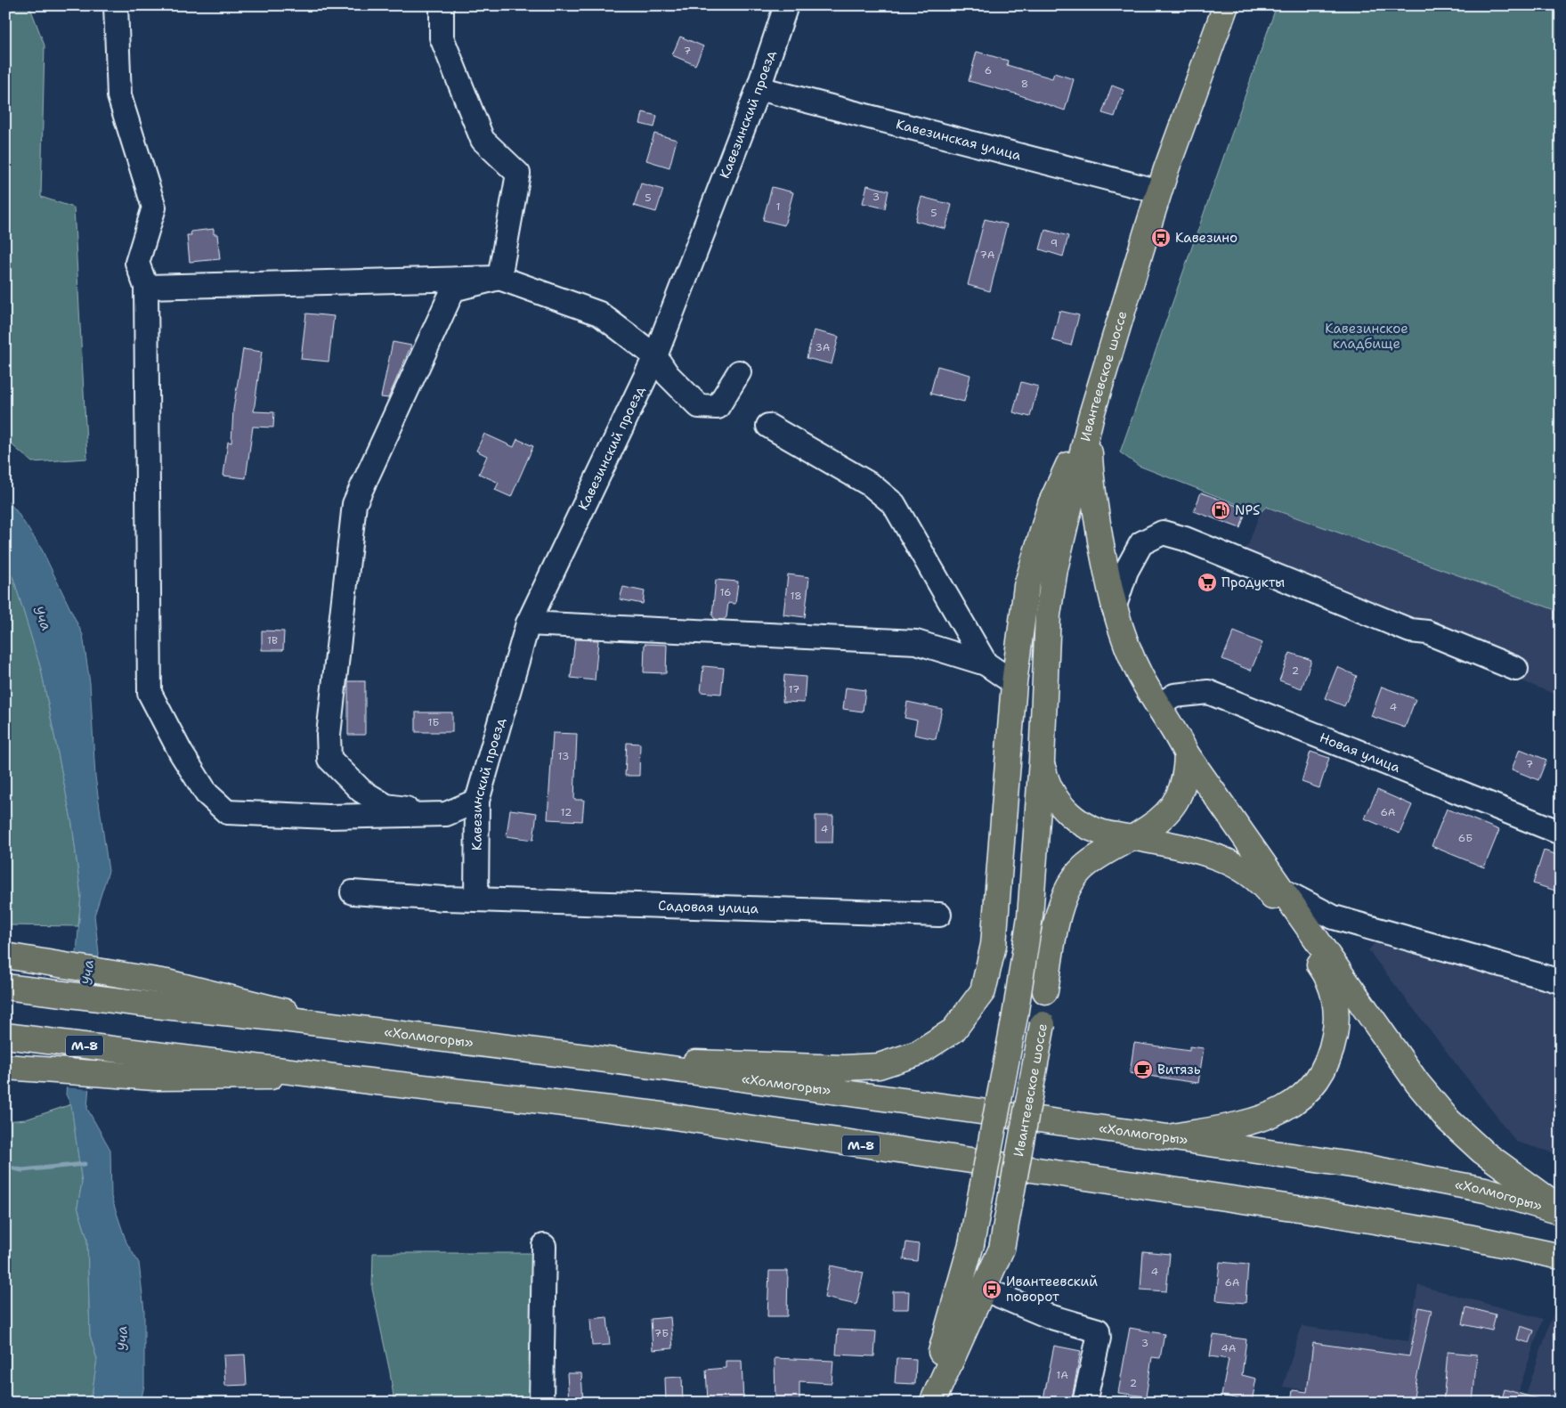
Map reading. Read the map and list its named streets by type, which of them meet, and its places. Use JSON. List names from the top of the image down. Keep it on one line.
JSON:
{"streets":{"main road":["Ивантеевское шоссе","«Холмогоры»","М-8"],"street":["Кавезинский проезд","Кавезинская улица","Новая улица","Садовая улица"]},"crossings":[["Кавезинский проезд","Кавезинская улица"],["Кавезинский проезд","Садовая улица"],["Кавезинская улица","Ивантеевское шоссе"]],"water":["Уча"],"parks":["Кавезинское кладбище"],"places":{"bus stop":["Кавезино","Ивантеевский поворот"],"fuel station":["NPS"],"supermarket":["Продукты"],"cafe":["Витязь"]},"house_numbers":["7","6","8","3","5","1","5","9","7А","3А","16","18","1В","2","17","4","1Б","13","7","12","6А","4","6Б","4","6А","7Б","3","4А","1А","2"]}
